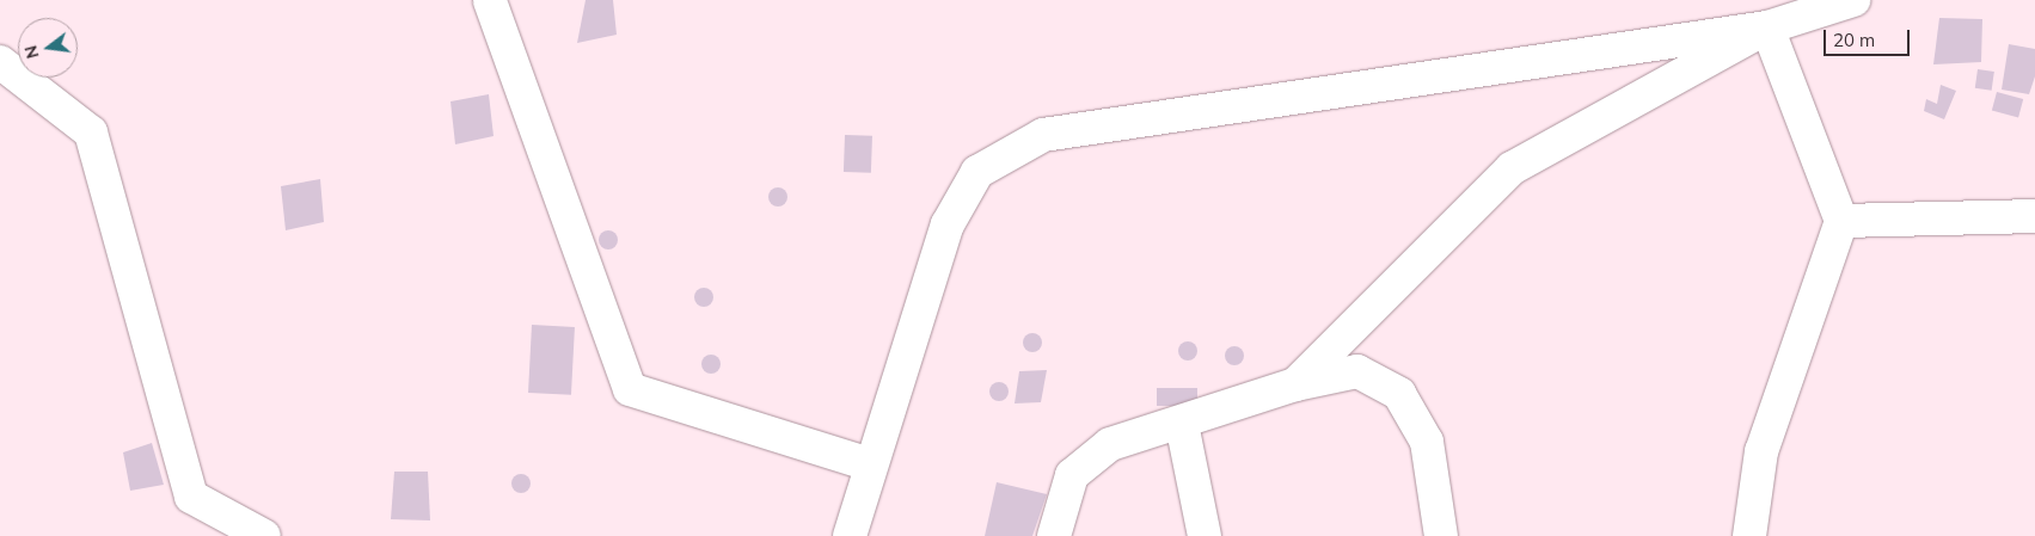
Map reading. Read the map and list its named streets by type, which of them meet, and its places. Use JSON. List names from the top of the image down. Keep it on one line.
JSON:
{"scale_bar":"20 m","north":"left"}
